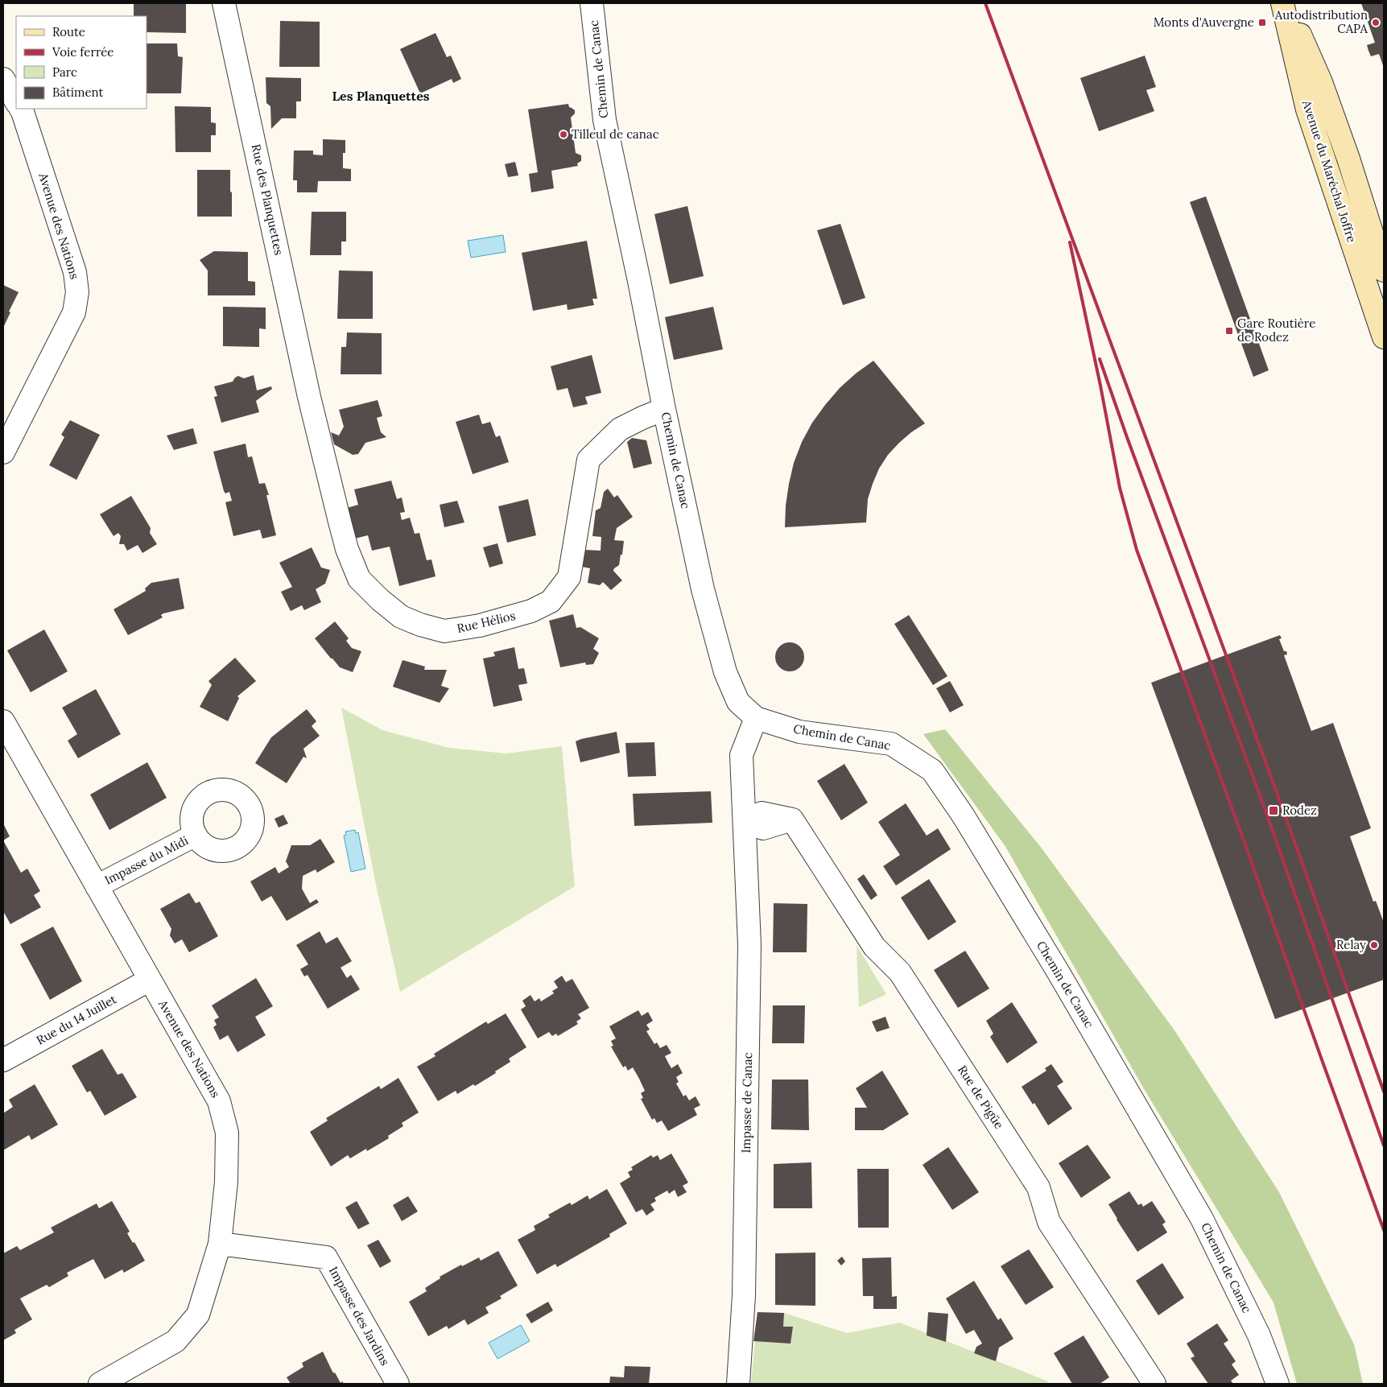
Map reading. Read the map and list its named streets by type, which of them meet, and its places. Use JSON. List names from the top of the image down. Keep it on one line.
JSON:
{"streets":{"main road":["Avenue du Maréchal Joffre"],"street":["Chemin de Canac","Rue des Planquettes","Avenue des Nations","Rue Hélios","Impasse du Midi","Rue du 14 Juillet","Rue de Pigüe","Impasse de Canac","Impasse des Jardins"]},"crossings":[["Chemin de Canac","Rue Hélios"],["Rue des Planquettes","Rue Hélios"],["Avenue des Nations","Impasse du Midi"],["Avenue des Nations","Rue du 14 Juillet"],["Avenue des Nations","Impasse des Jardins"],["Rue de Pigüe","Impasse de Canac"]],"districts":["Les Planquettes"],"places":{"transit":["Monts d'Auvergne","Gare Routière de Rodez","Rodez"],"other":["Autodistribution CAPA","Tilleul de canac","Relay"]},"legend":["Route","Voie ferrée","Parc","Bâtiment"]}
